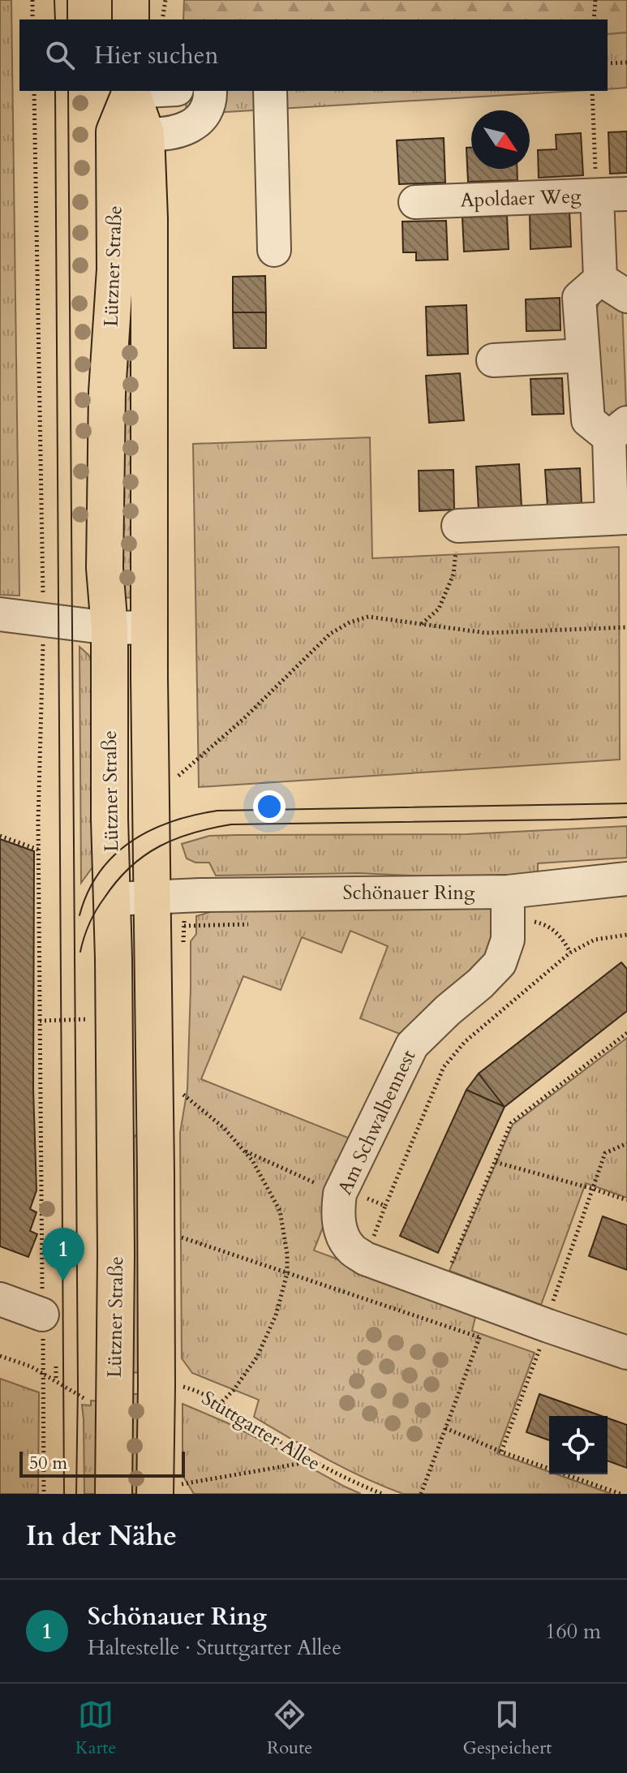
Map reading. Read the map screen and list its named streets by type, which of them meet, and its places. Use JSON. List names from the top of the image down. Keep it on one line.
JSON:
{"streets":{"main road":["Lützner Straße"],"street":["Apoldaer Weg","Schönauer Ring","Am Schwalbennest"],"path":["Stuttgarter Allee"]},"crossings":[["Lützner Straße","Schönauer Ring"],["Schönauer Ring","Am Schwalbennest"]],"scale_bar":"50 m","north":"bottom right","page":{"search":"Hier suchen","pins":"1","scale":"50 m","heading":"In der Nähe","list":[{"mark":"1","name":"Schönauer Ring","note":"Haltestelle · Stuttgarter Allee","value":"160 m"}],"nav":["Karte","Route","Gespeichert"]}}
